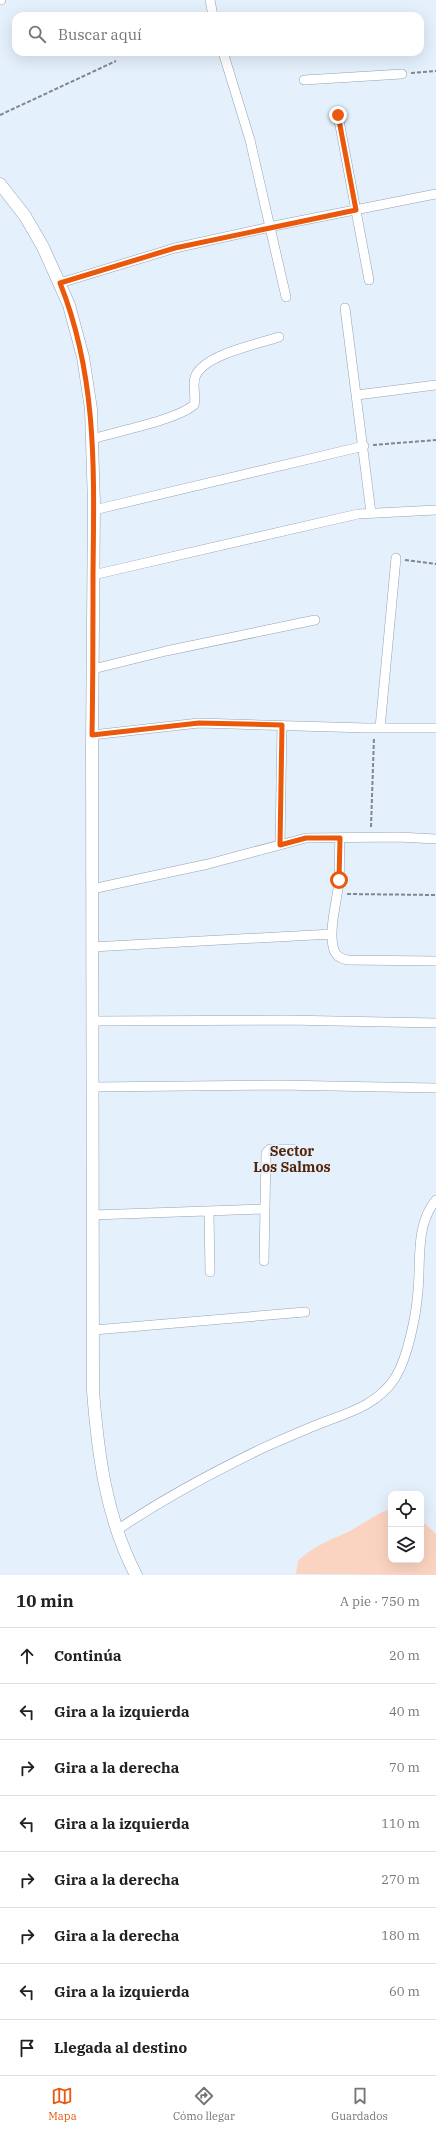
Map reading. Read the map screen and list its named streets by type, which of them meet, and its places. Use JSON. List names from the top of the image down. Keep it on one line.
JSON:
{"districts":["Sector Los Salmos"],"page":{"search":"Buscar aquí","heading":["10 min","A pie · 750 m"],"list":[["Continúa","20 m"],["Gira a la izquierda","40 m"],["Gira a la derecha","70 m"],["Gira a la izquierda","110 m"],["Gira a la derecha","270 m"],["Gira a la derecha","180 m"],["Gira a la izquierda","60 m"],"Llegada al destino"],"nav":["Mapa","Cómo llegar","Guardados"]}}
